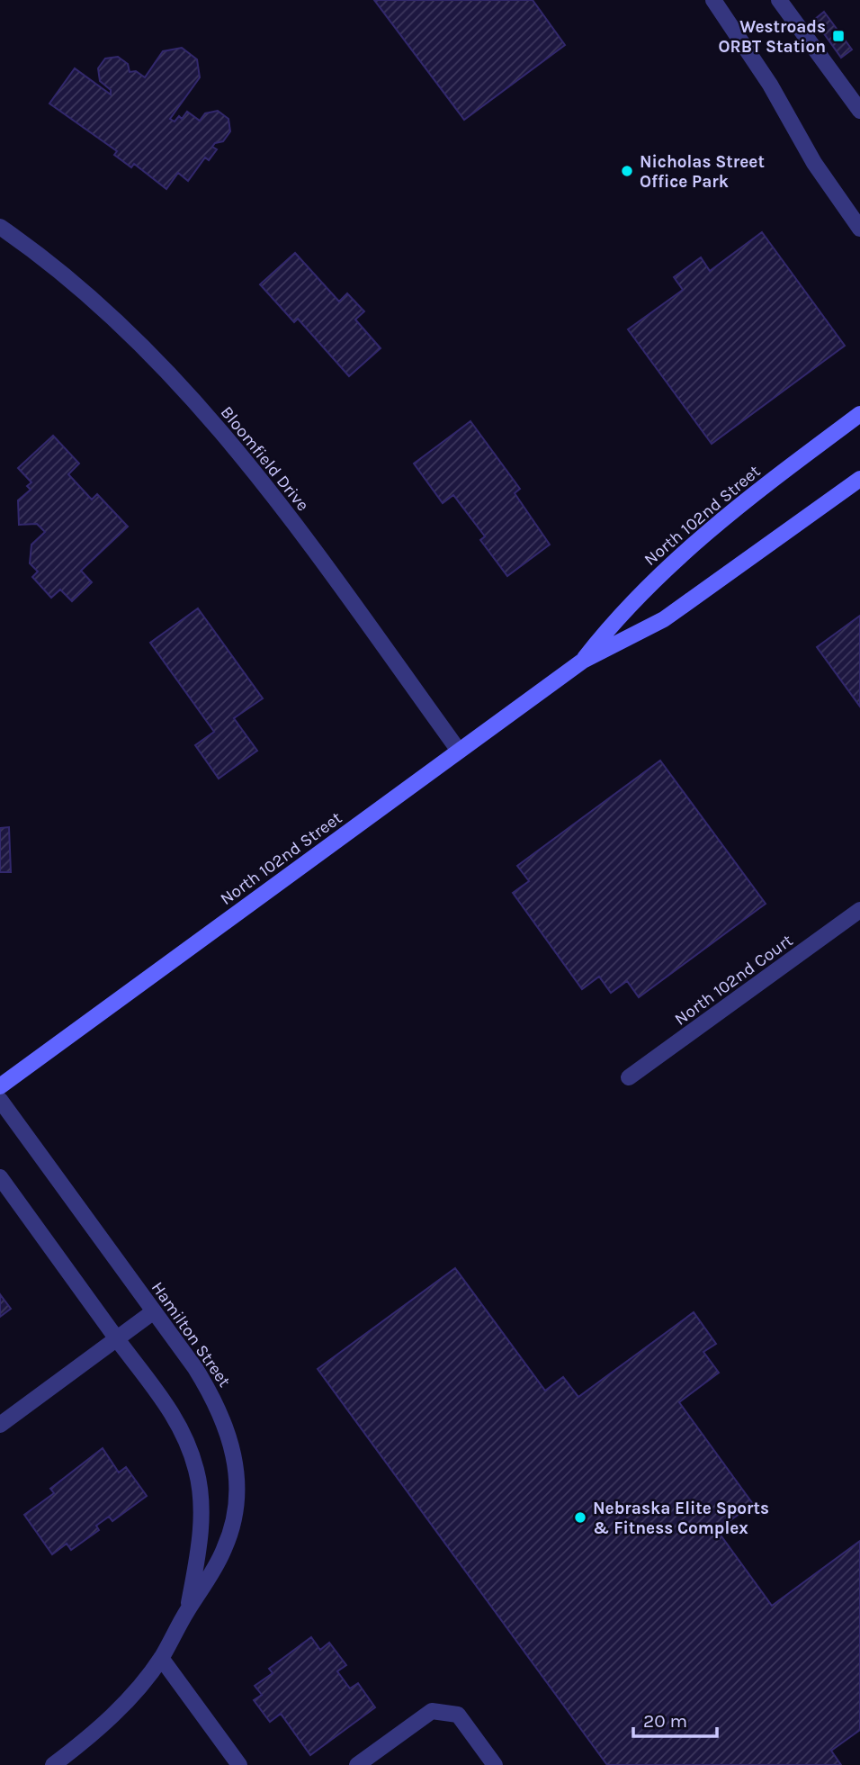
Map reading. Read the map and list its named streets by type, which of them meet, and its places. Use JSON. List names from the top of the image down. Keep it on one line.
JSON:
{"streets":{"main road":["North 102nd Street"],"street":["Bloomfield Drive","North 102nd Court","Hamilton Street"]},"crossings":[["Bloomfield Drive","North 102nd Street"]],"places":{"transit":["Westroads ORBT Station"],"other":["Nicholas Street Office Park","Nebraska Elite Sports & Fitness Complex"]},"scale_bar":"20 m"}
